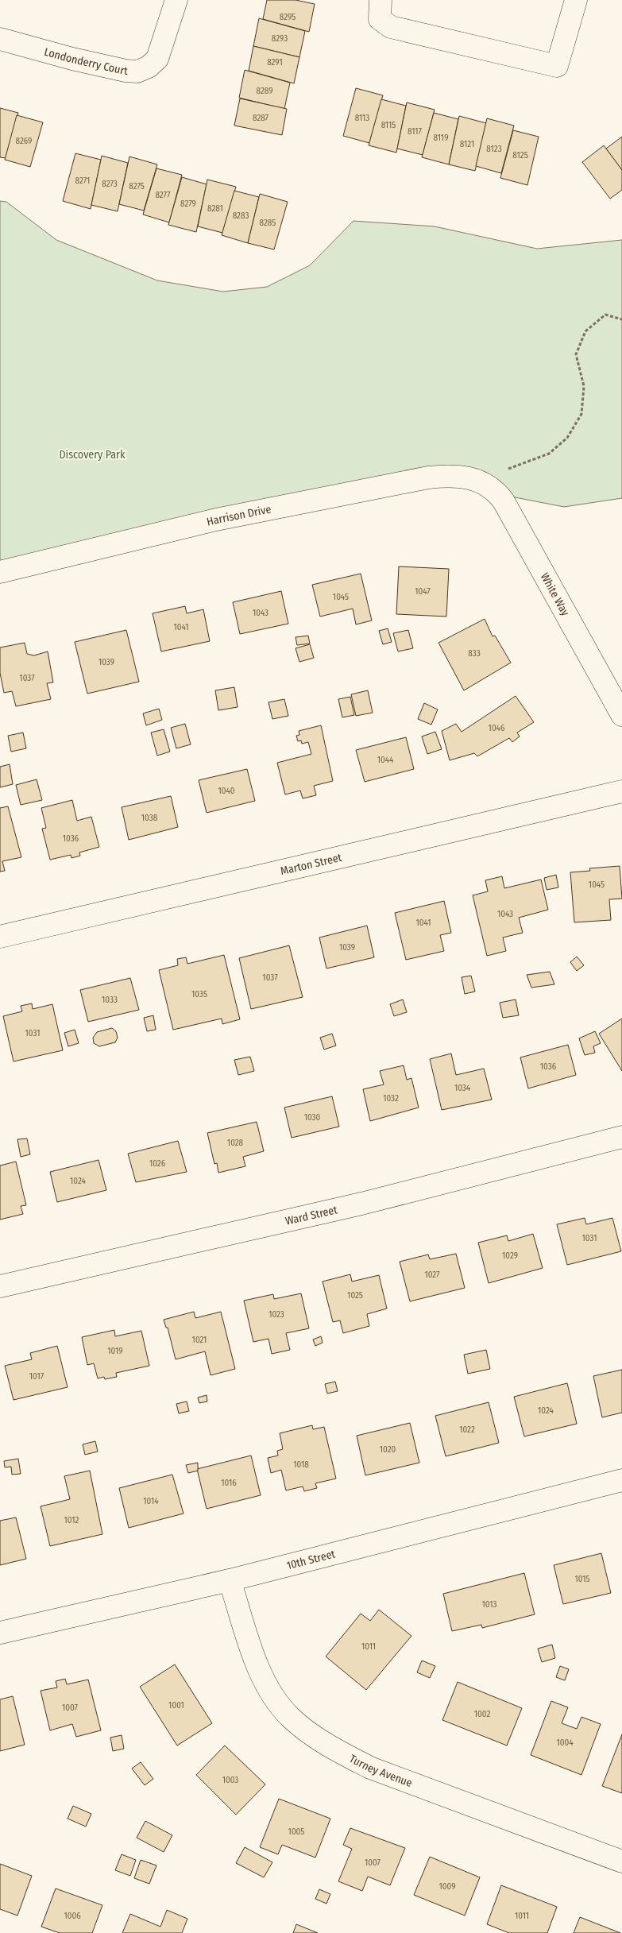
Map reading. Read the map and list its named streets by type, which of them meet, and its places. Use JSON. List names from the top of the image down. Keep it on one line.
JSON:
{"streets":{"street":["Londonderry Court","Harrison Drive","White Way","Marton Street","Ward Street","10th Street","Turney Avenue"]},"crossings":[["Harrison Drive","White Way"],["10th Street","Turney Avenue"]],"parks":["Discovery Park"],"house_numbers":["8295","8293","8291","8289","8287","8113","8115","8117","8119","8269","8121","8123","8125","8271","8273","8275","8277","8279","8281","8283","8285","1047","1045","1043","1041","833","1039","1037","1046","1044","1040","1038","1036","1045","1043","1041","1039","1037","1035","1033","1031","1036","1034","1032","1030","1028","1026","1024","1031","1029","1027","1025","1023","1021","1019","1017","1024","1022","1020","1018","1016","1014","1012","1015","1013","1011","1001","1007","1002","1004","1003","1005","1007","1009","1006","1011"]}
